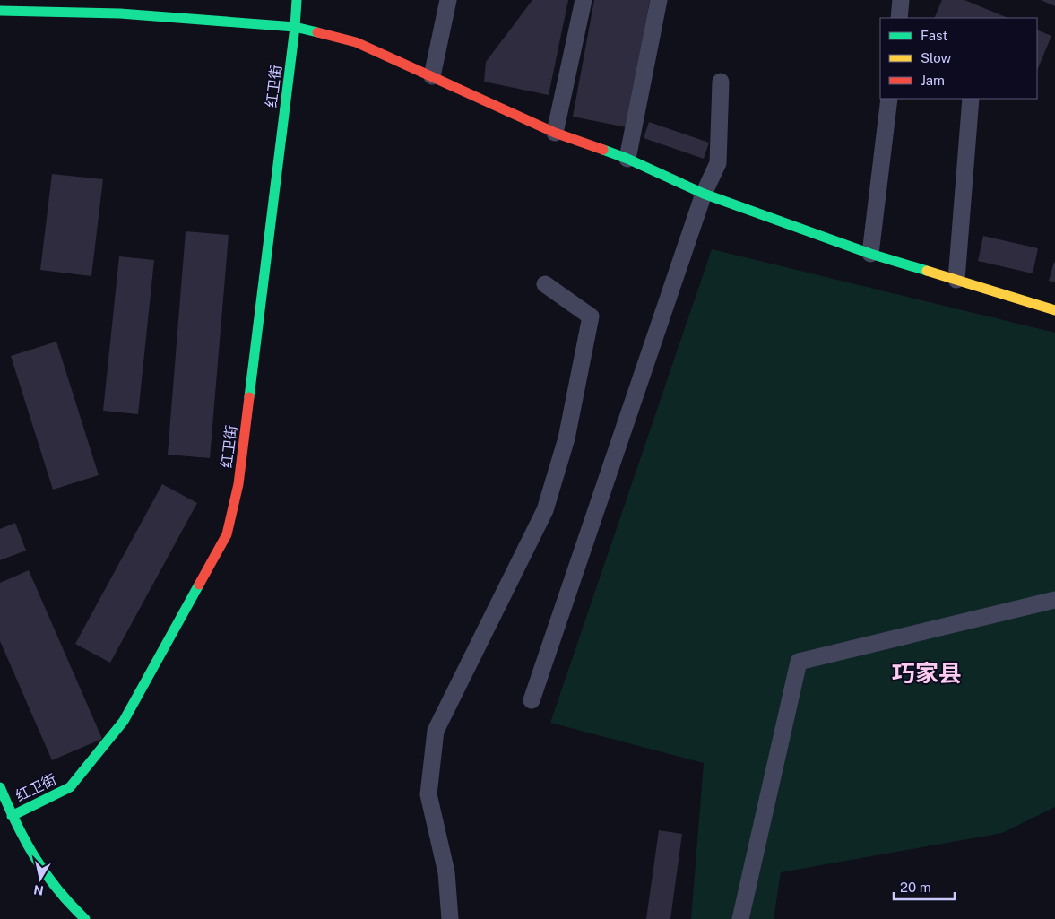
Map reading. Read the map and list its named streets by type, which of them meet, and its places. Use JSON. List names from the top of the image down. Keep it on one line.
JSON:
{"streets":{"street":["红卫街"]},"districts":["巧家县"],"legend":["Fast","Slow","Jam"],"scale_bar":"20 m","north":"bottom"}
